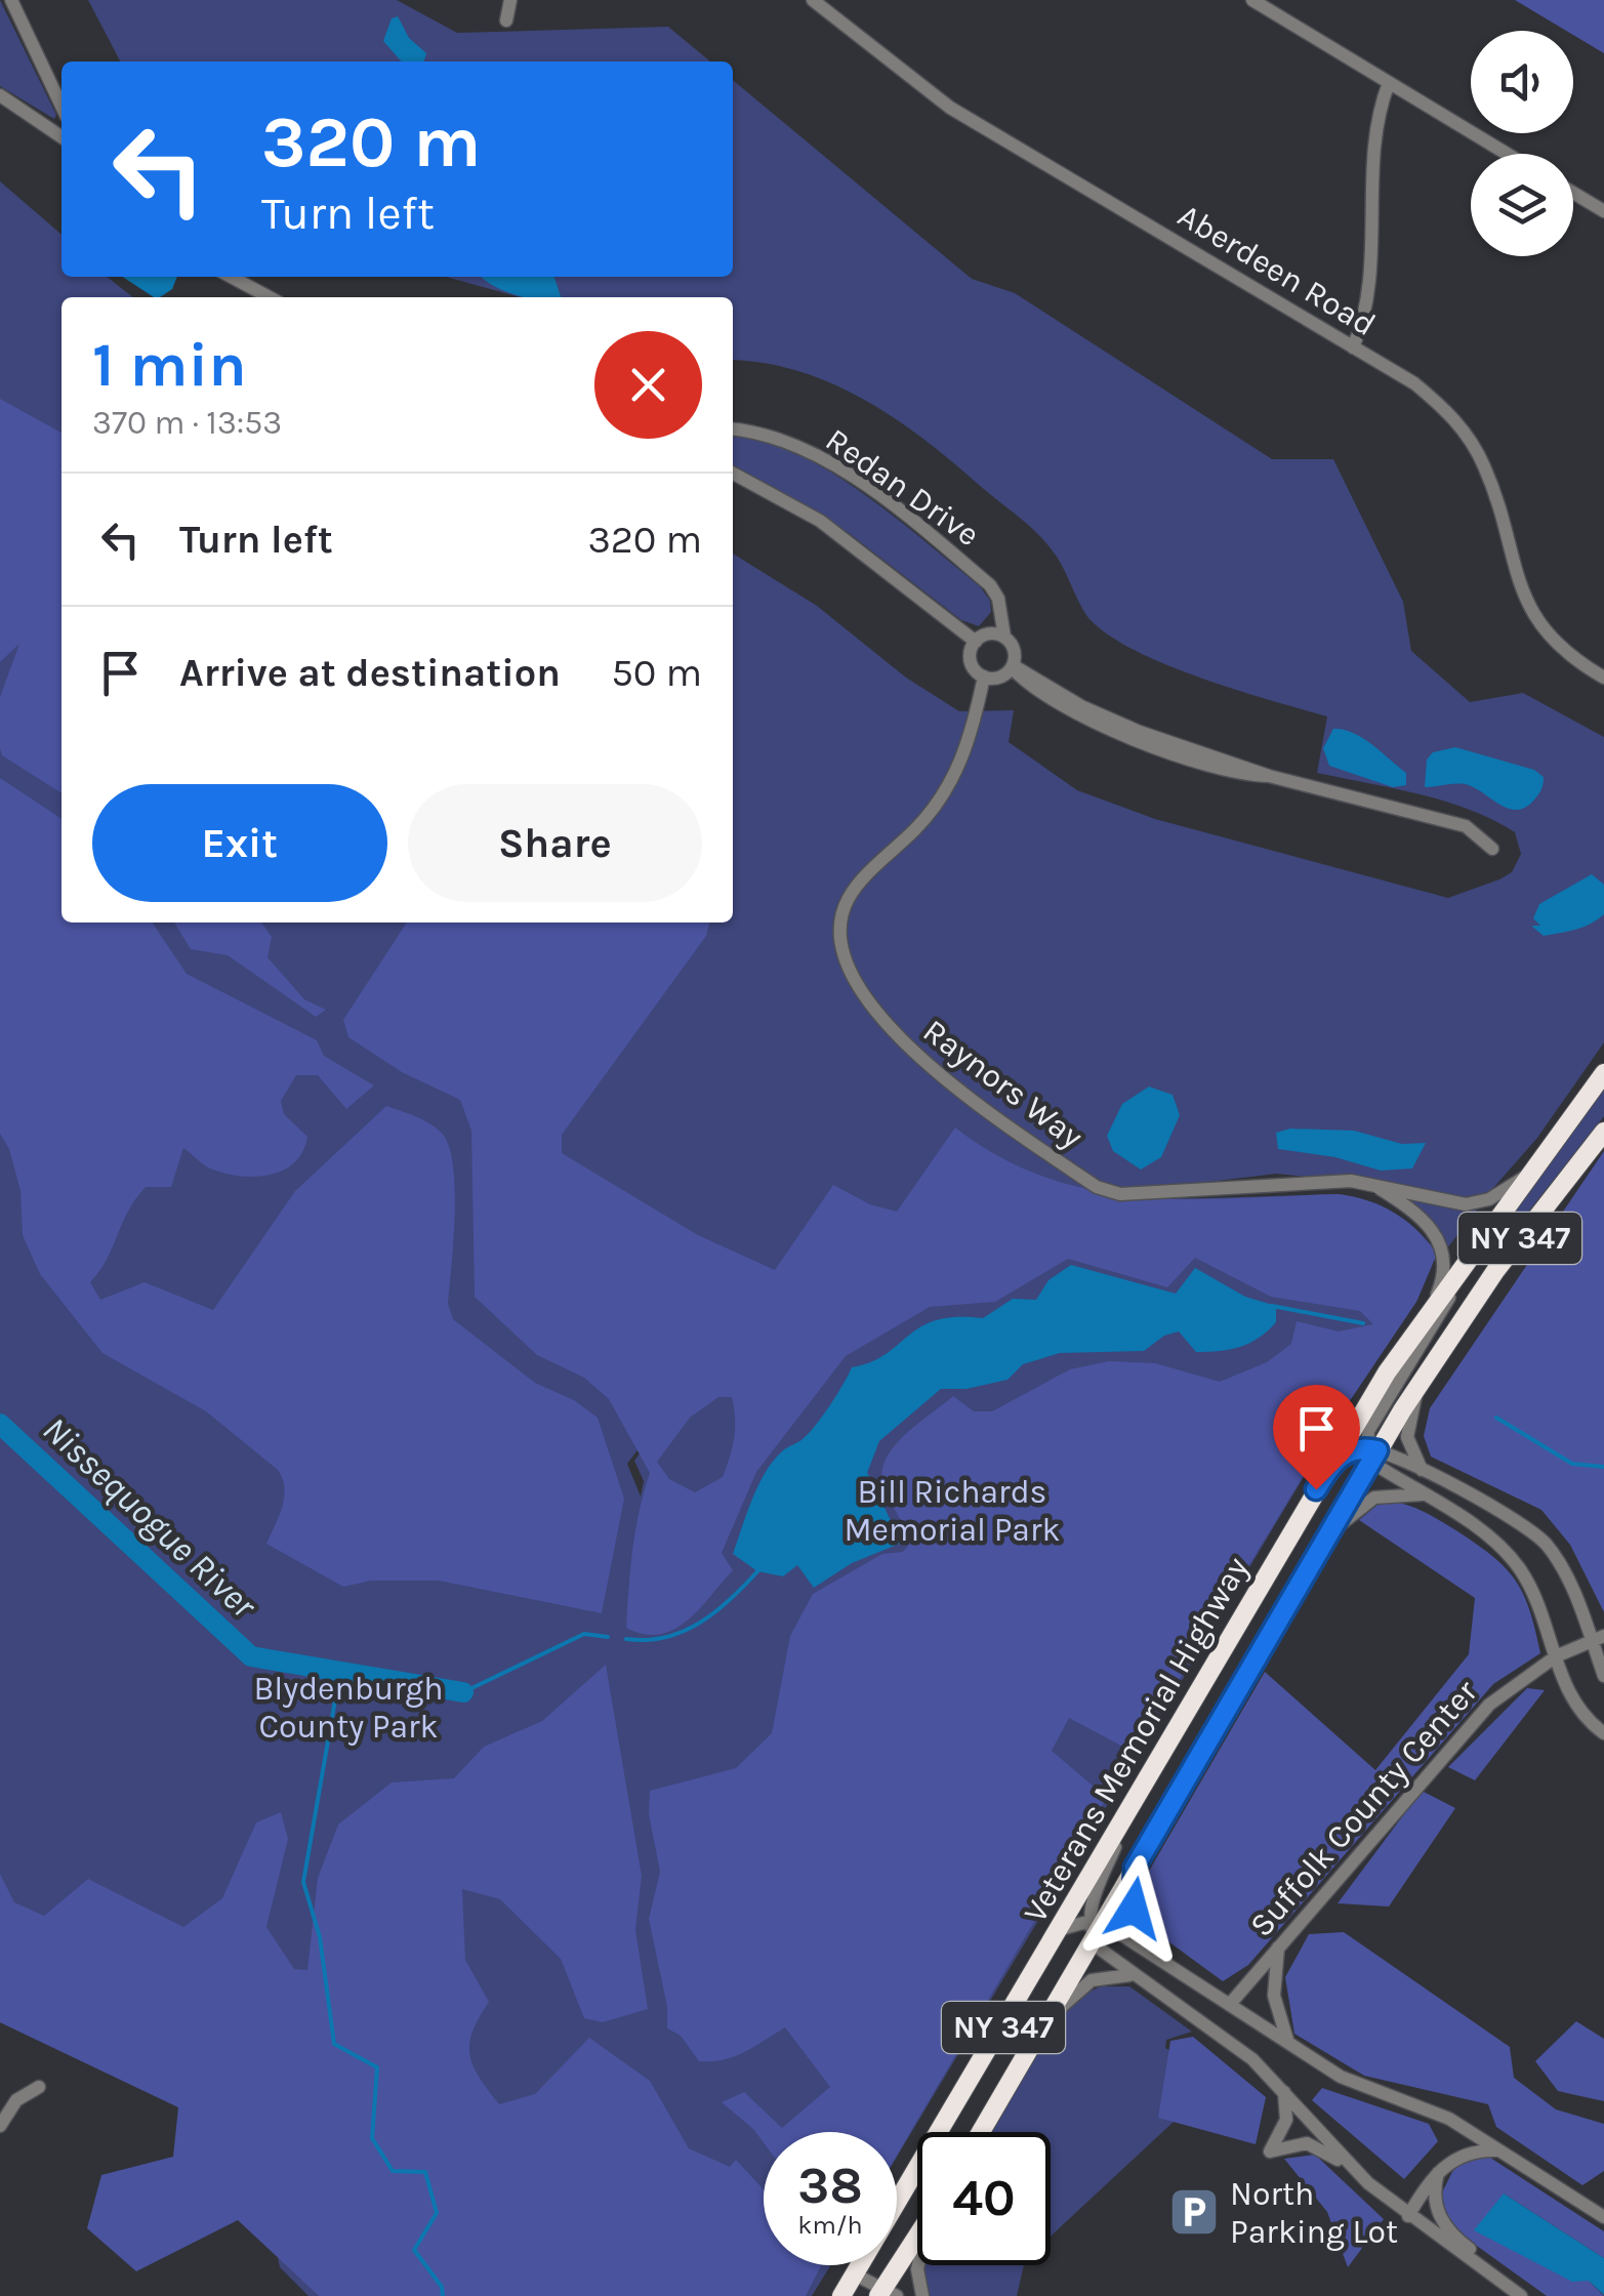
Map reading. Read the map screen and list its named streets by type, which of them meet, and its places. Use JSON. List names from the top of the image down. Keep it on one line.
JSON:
{"streets":{"highway":["NY 347","Veterans Memorial Highway"],"street":["Aberdeen Road","Redan Drive","Raynors Way","Suffolk County Center"]},"crossings":[["Redan Drive","Raynors Way"],["Raynors Way","Veterans Memorial Highway"]],"water":["Nissequogue River"],"parks":["Bill Richards Memorial Park","Blydenburgh County Park"],"places":{"parking":["North Parking Lot"]},"page":{"turn":["320 m","Turn left"],"heading":["1 min","370 m · 13:53"],"list":[{"name":"Turn left","value":"320 m"},{"name":"Arrive at destination","value":"50 m"}],"buttons":["Exit","Share"],"speed":"38 km/h","limit":"40"}}
